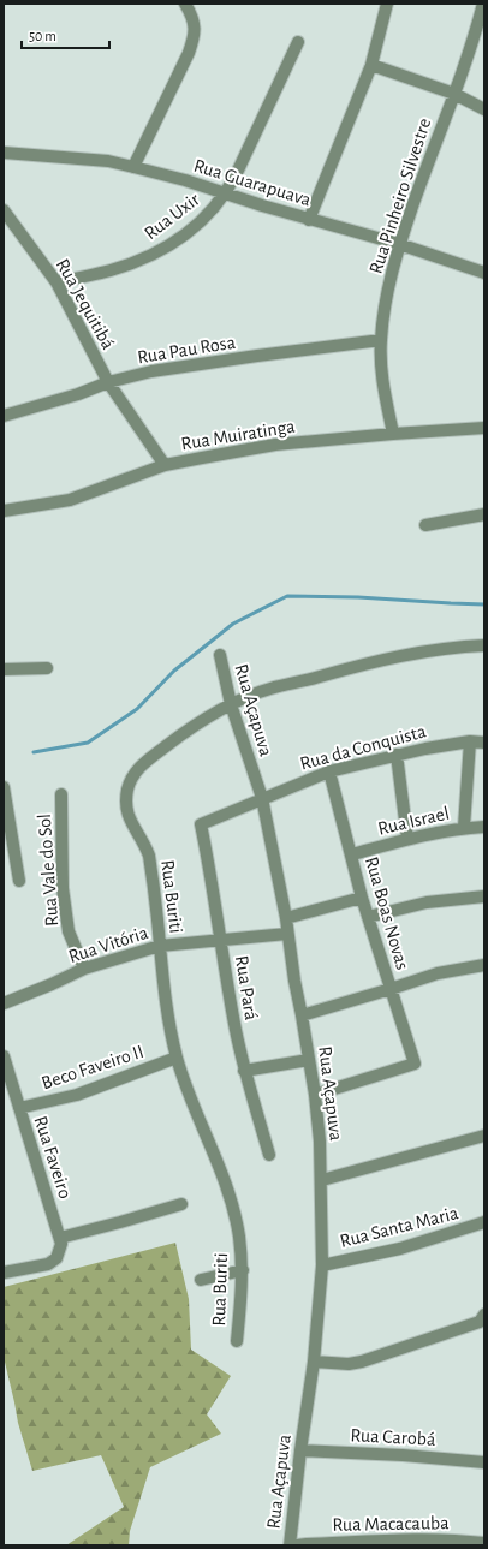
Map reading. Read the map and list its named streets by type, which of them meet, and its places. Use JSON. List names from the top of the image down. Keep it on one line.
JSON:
{"streets":{"street":["Rua Guarapuava","Rua Pinheiro Silvestre","Rua Uxir","Rua Jequitibá","Rua Pau Rosa","Rua Muiratinga","Rua Açapuva","Rua da Conquista","Rua Israel","Rua Vale do Sol","Rua Buriti","Rua Boas Novas","Rua Vitória","Rua Pará","Beco Faveiro II","Rua Faveiro","Rua Santa Maria","Rua Carobá","Rua Macacauba"]},"crossings":[["Rua Guarapuava","Rua Pinheiro Silvestre"],["Rua Guarapuava","Rua Uxir"],["Rua Pinheiro Silvestre","Rua Pau Rosa"],["Rua Pinheiro Silvestre","Rua Muiratinga"],["Rua Uxir","Rua Jequitibá"],["Rua Jequitibá","Rua Pau Rosa"],["Rua Jequitibá","Rua Muiratinga"],["Rua Açapuva","Rua da Conquista"],["Rua Açapuva","Rua Buriti"],["Rua Açapuva","Rua Boas Novas"],["Rua Açapuva","Rua Vitória"],["Rua Açapuva","Rua Santa Maria"],["Rua Açapuva","Rua Carobá"],["Rua da Conquista","Rua Boas Novas"],["Rua da Conquista","Rua Pará"],["Rua Israel","Rua Boas Novas"],["Rua Vale do Sol","Rua Vitória"],["Rua Buriti","Rua Vitória"],["Rua Buriti","Beco Faveiro II"],["Rua Vitória","Rua Pará"],["Beco Faveiro II","Rua Faveiro"]],"scale_bar":"50 m"}
